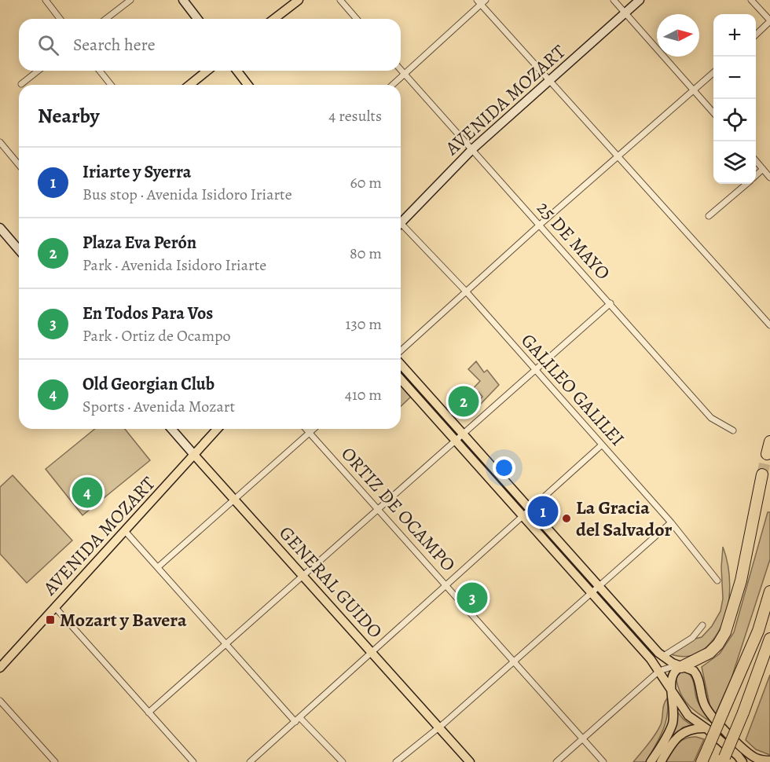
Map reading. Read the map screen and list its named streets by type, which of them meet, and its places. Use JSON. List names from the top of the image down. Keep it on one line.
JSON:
{"streets":{"main road":["AVENIDA MOZART","GENERAL GUIDO"],"street":["25 DE MAYO","GALILEO GALILEI","ORTIZ DE OCAMPO"]},"crossings":[["AVENIDA MOZART","25 DE MAYO"],["AVENIDA MOZART","GENERAL GUIDO"]],"places":{"other":["La Gracia del Salvador"],"transit":["Mozart y Bavera"]},"north":"right","page":{"map_buttons":["+","−"],"search":"Search here","heading":["Nearby","4 results"],"list":[{"mark":"1","name":"Iriarte y Syerra","note":"Bus stop · Avenida Isidoro Iriarte","value":"60 m"},{"mark":"2","name":"Plaza Eva Perón","note":"Park · Avenida Isidoro Iriarte","value":"80 m"},{"mark":"3","name":"En Todos Para Vos","note":"Park · Ortiz de Ocampo","value":"130 m"},{"mark":"4","name":"Old Georgian Club","note":"Sports · Avenida Mozart","value":"410 m"}],"pins":["2","4","1","3"]}}
